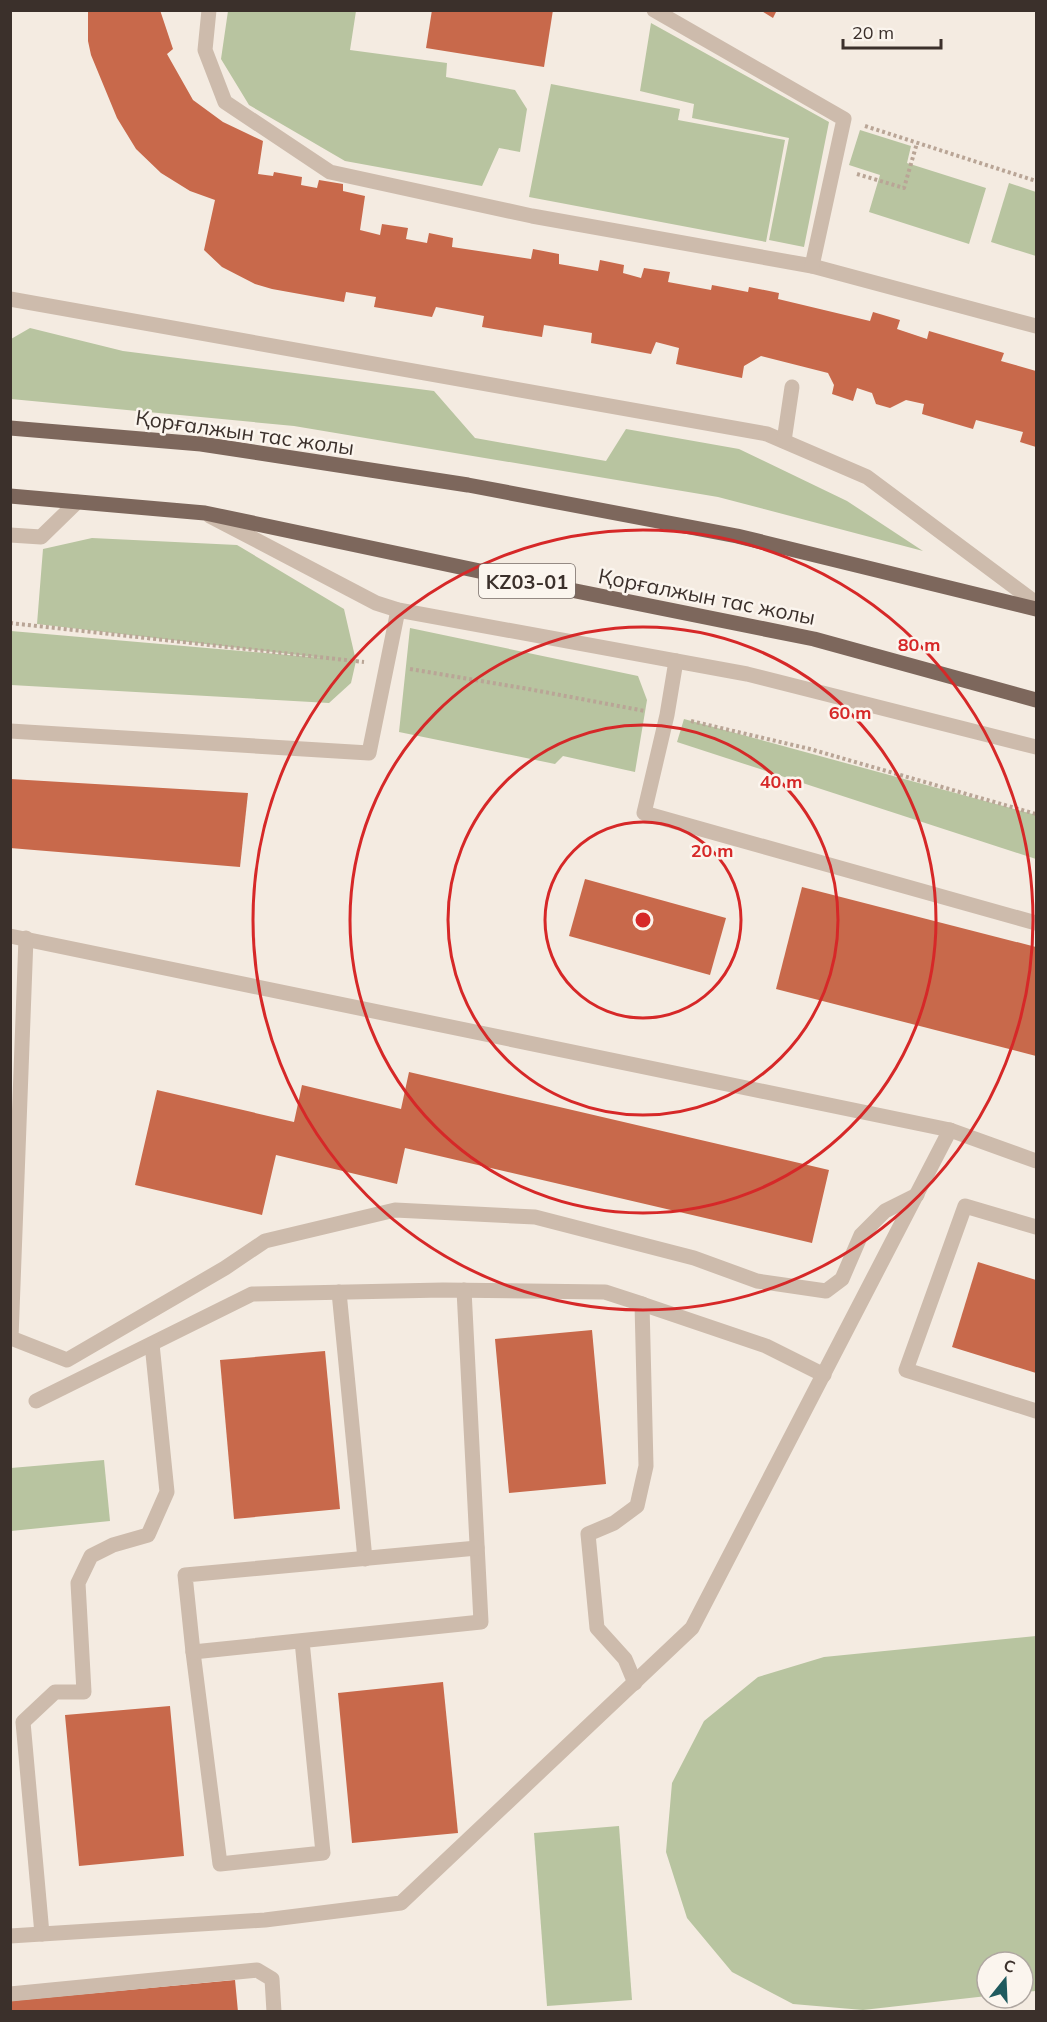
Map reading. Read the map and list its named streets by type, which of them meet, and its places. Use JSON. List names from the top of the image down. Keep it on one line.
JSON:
{"streets":{"main road":["Қорғалжын тас жолы","KZ03-01"]},"scale_bar":"20 m","north":"top","rings":["80 m","60 m","40 m","20 m"]}
